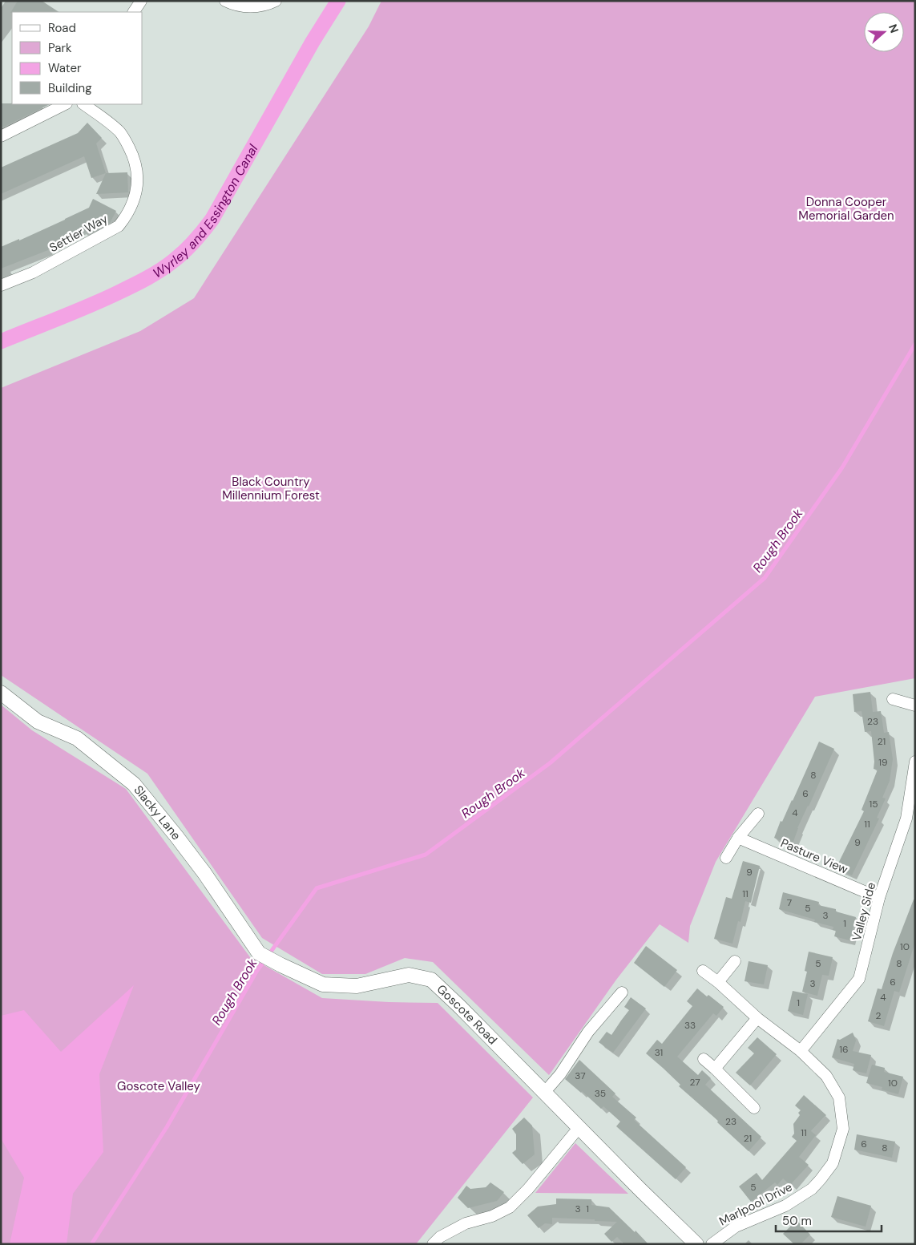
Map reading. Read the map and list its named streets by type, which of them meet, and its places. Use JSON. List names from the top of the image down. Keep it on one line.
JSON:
{"streets":{"street":["Settler Way","Slacky Lane","Pasture View","Valley Side","Goscote Road","Marlpool Drive"]},"crossings":[["Slacky Lane","Goscote Road"],["Pasture View","Valley Side"],["Valley Side","Marlpool Drive"]],"water":["Wyrley and Essington Canal","Rough Brook"],"parks":["Donna Cooper Memorial Garden","Black Country Millennium Forest","Goscote Valley"],"house_numbers":["23","21","19","8","6","15","4","11","9","9","11","7","5","3","1","10","5","8","6","3","4","1","2","33","16","31","37","27","10","35","23","11","21","6","8","5","3","1"],"legend":["Road","Park","Water","Building"],"scale_bar":"50 m","north":"right"}
